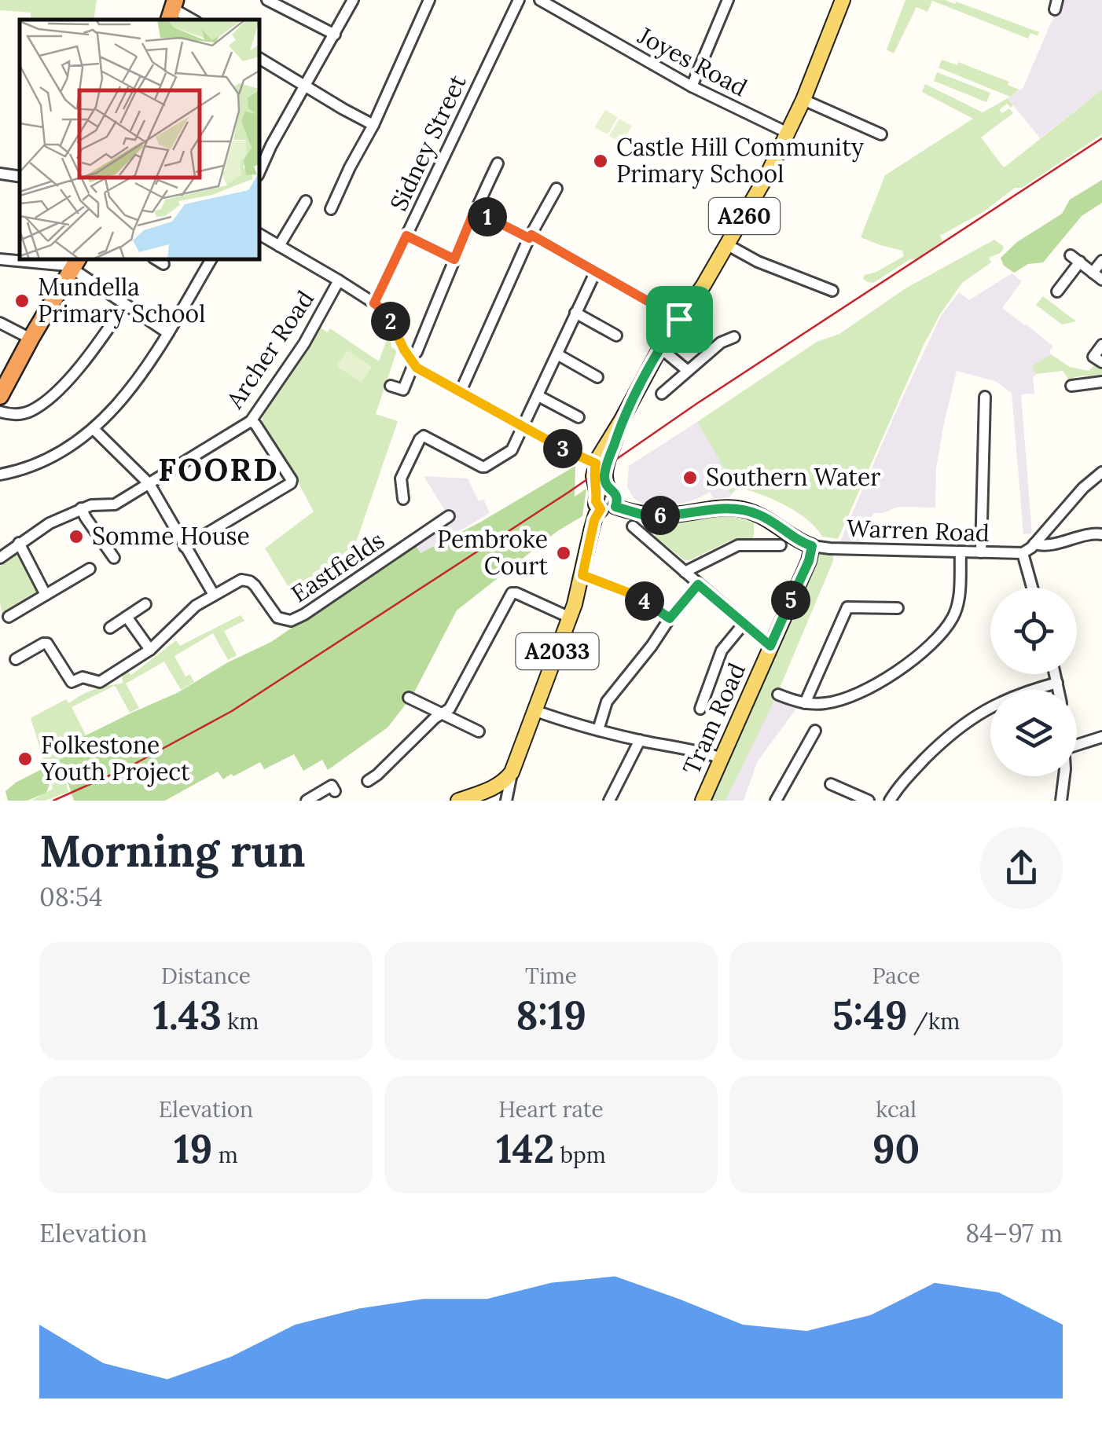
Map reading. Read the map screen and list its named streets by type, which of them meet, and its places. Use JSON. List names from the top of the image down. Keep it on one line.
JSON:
{"streets":{"main road":["A260","A2033","Tram Road"],"street":["Joyes Road","Sidney Street","Archer Road","Warren Road","Eastfields"]},"crossings":[["Joyes Road","A260"],["A260","A2033"],["Warren Road","Tram Road"]],"districts":["FOORD"],"places":["Castle Hill Community Primary School","Mundella Primary School","Southern Water","Somme House","Pembroke Court","Folkestone Youth Project"],"page":{"pins":["1","2","3","6","5","4"],"heading":["Morning run","08:54"],"stats":[["Distance","1.43 km"],["Time","8:19"],["Pace","5:49 /km"],["Elevation","19 m"],["Heart rate","142 bpm"],["kcal","90"]],"chart":["Elevation","84–97 m"]}}
